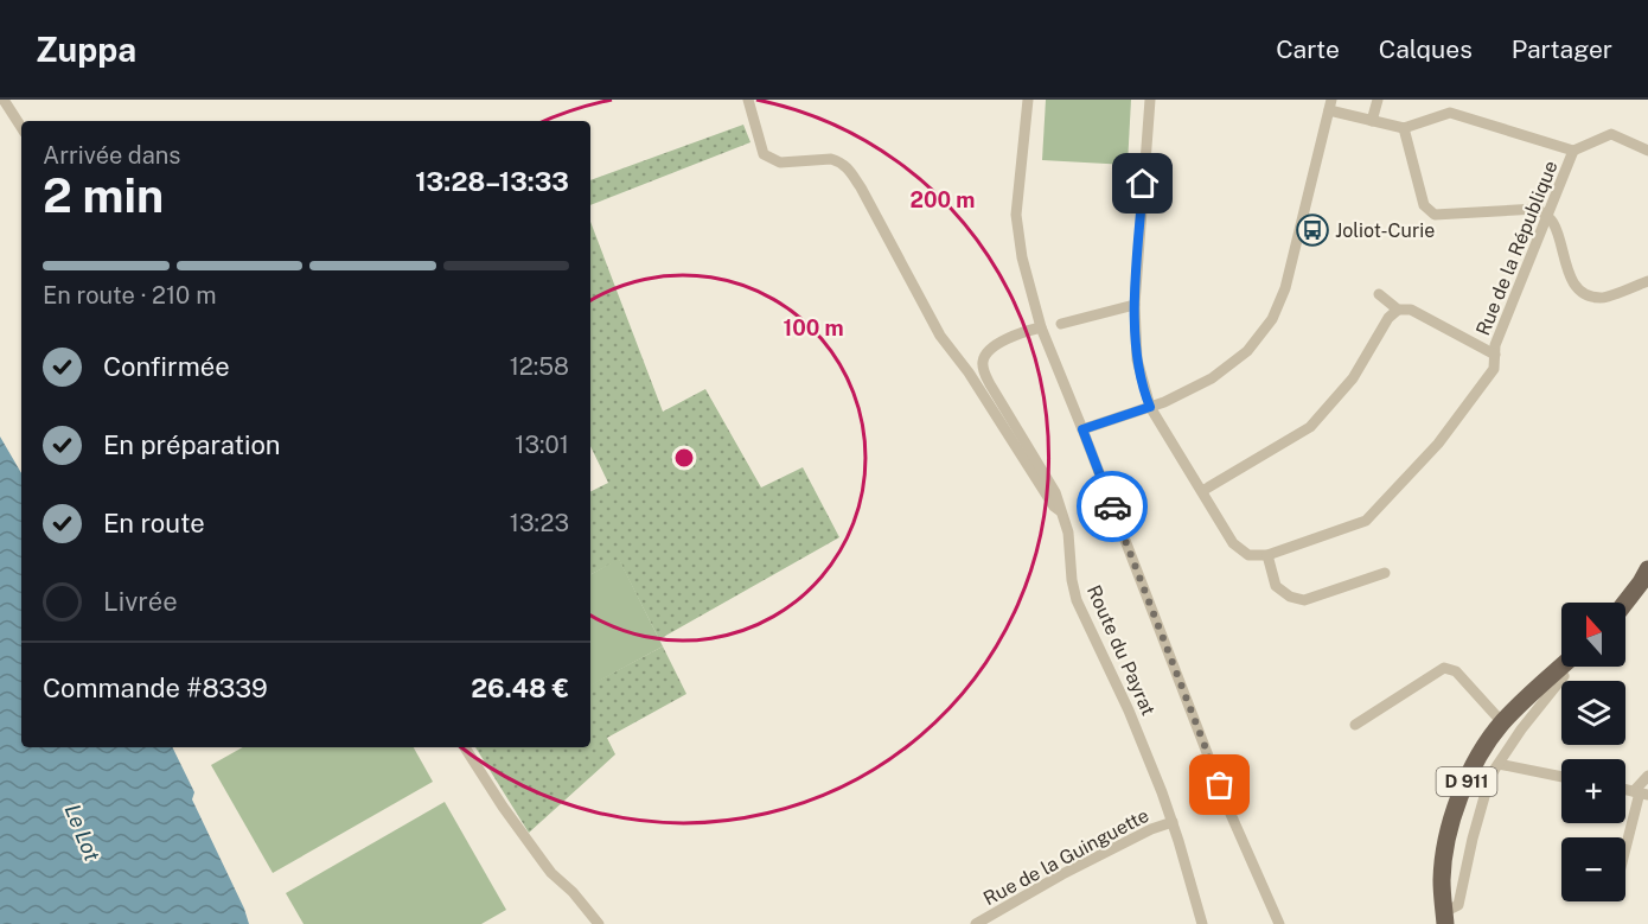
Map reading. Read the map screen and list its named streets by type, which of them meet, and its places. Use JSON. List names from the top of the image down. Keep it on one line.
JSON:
{"streets":{"main road":["D 911"],"street":["Rue de la République","Route du Payrat","Rue de la Guinguette"]},"crossings":[["Route du Payrat","Rue de la Guinguette"]],"water":["Le Lot"],"places":{"bus stop":["Joliot-Curie"]},"north":"top","page":{"header":"Zuppa","nav":["Carte","Calques","Partager"],"heading":["2 min","Arrivée dans","13:28–13:33"],"panel":["Commande #8339","26.48 €"],"bar":"En route · 210 m","list":[["Confirmée","12:58"],["En préparation","13:01"],["En route","13:23"],"Livrée"],"map_buttons":["+","−"]},"rings":["200 m","100 m"]}
